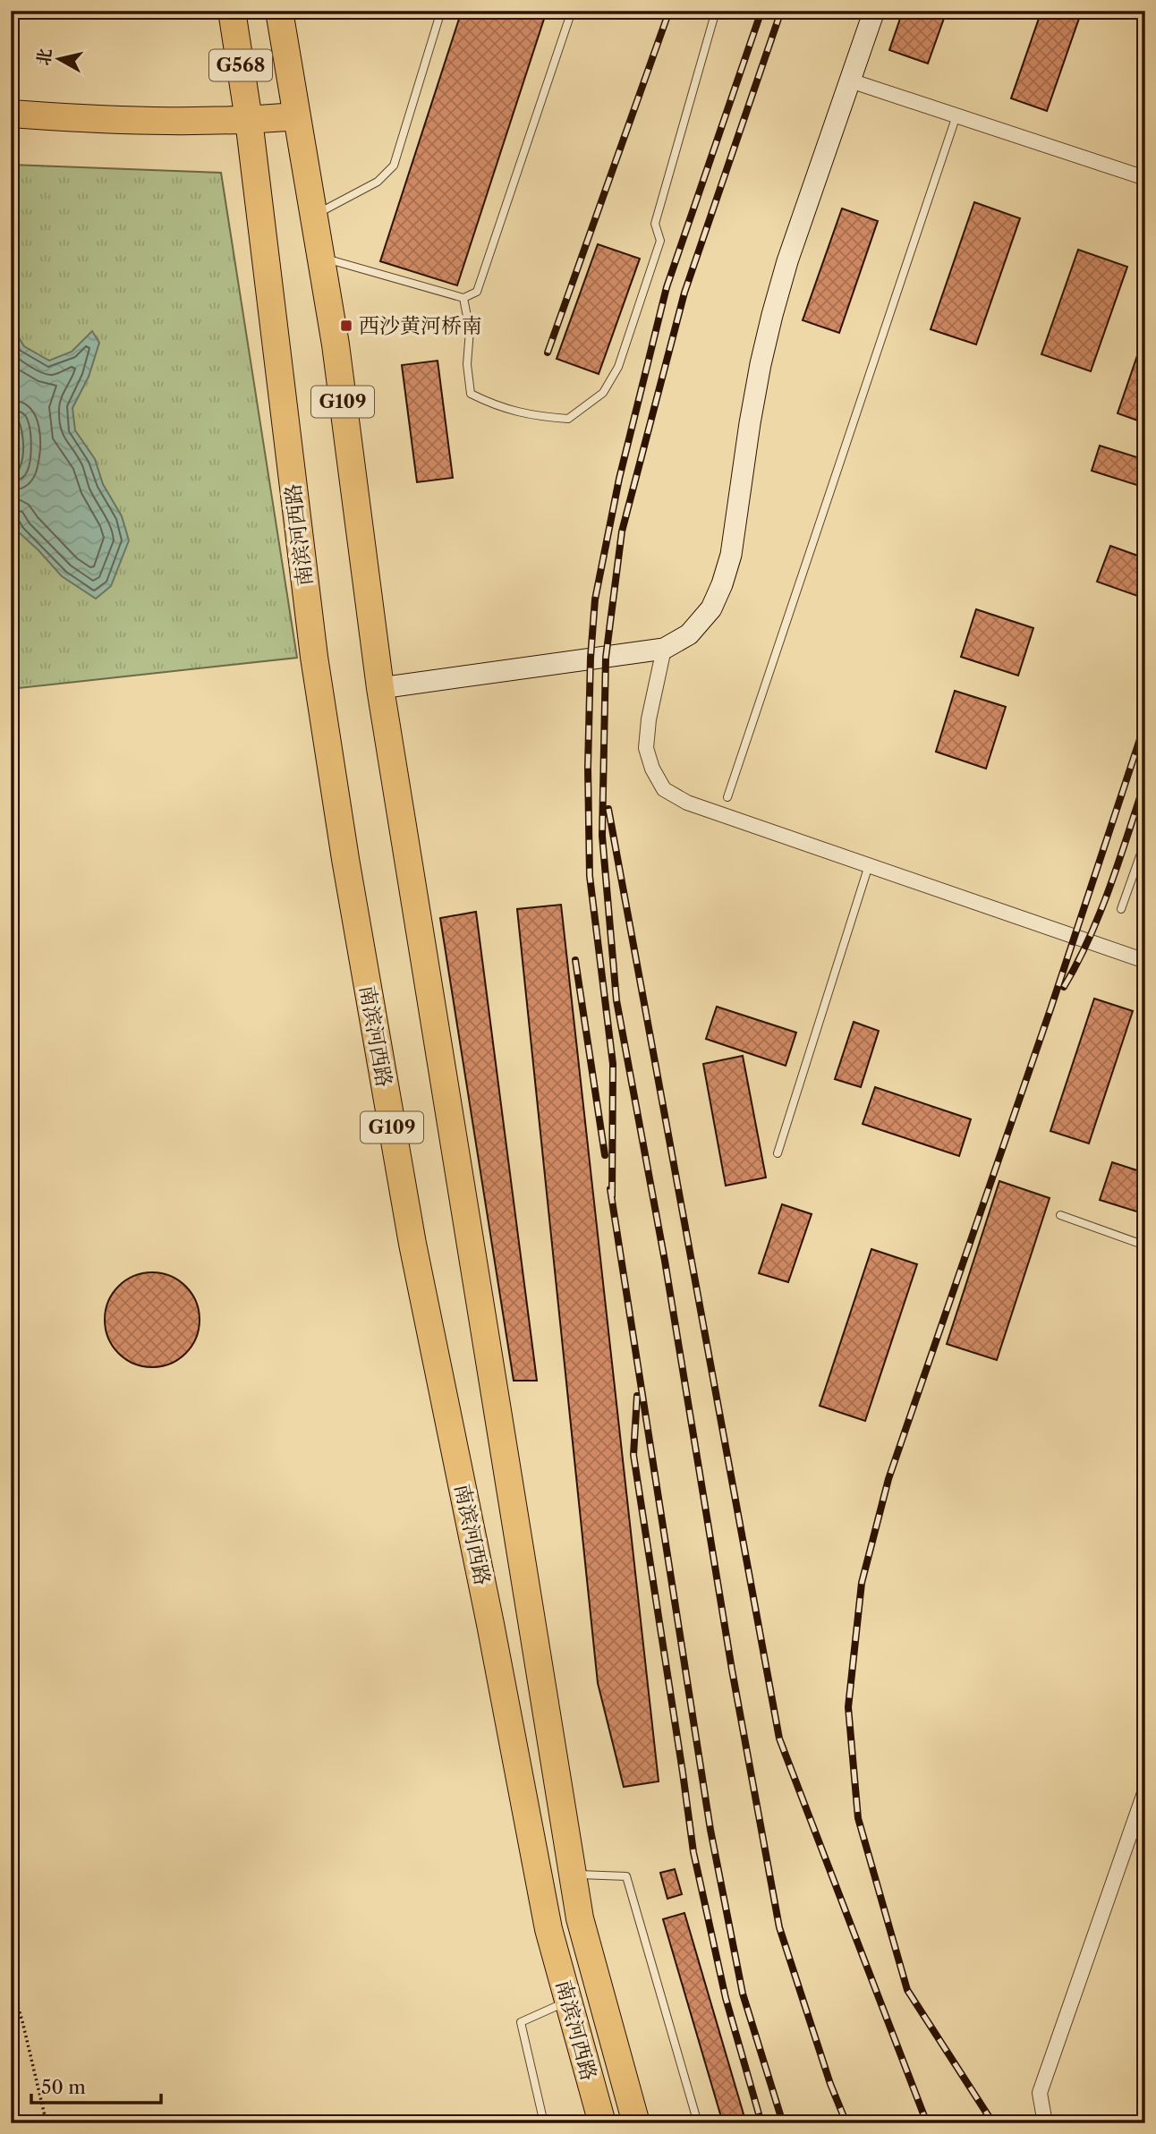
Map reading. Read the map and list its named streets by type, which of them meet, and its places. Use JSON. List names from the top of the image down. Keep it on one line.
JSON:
{"streets":{"highway":["G568","G109","南滨河西路"]},"crossings":[["G568","G109"],["G109","南滨河西路"]],"places":{"transit":["西沙黄河桥南"]},"scale_bar":"50 m","north":"left"}
